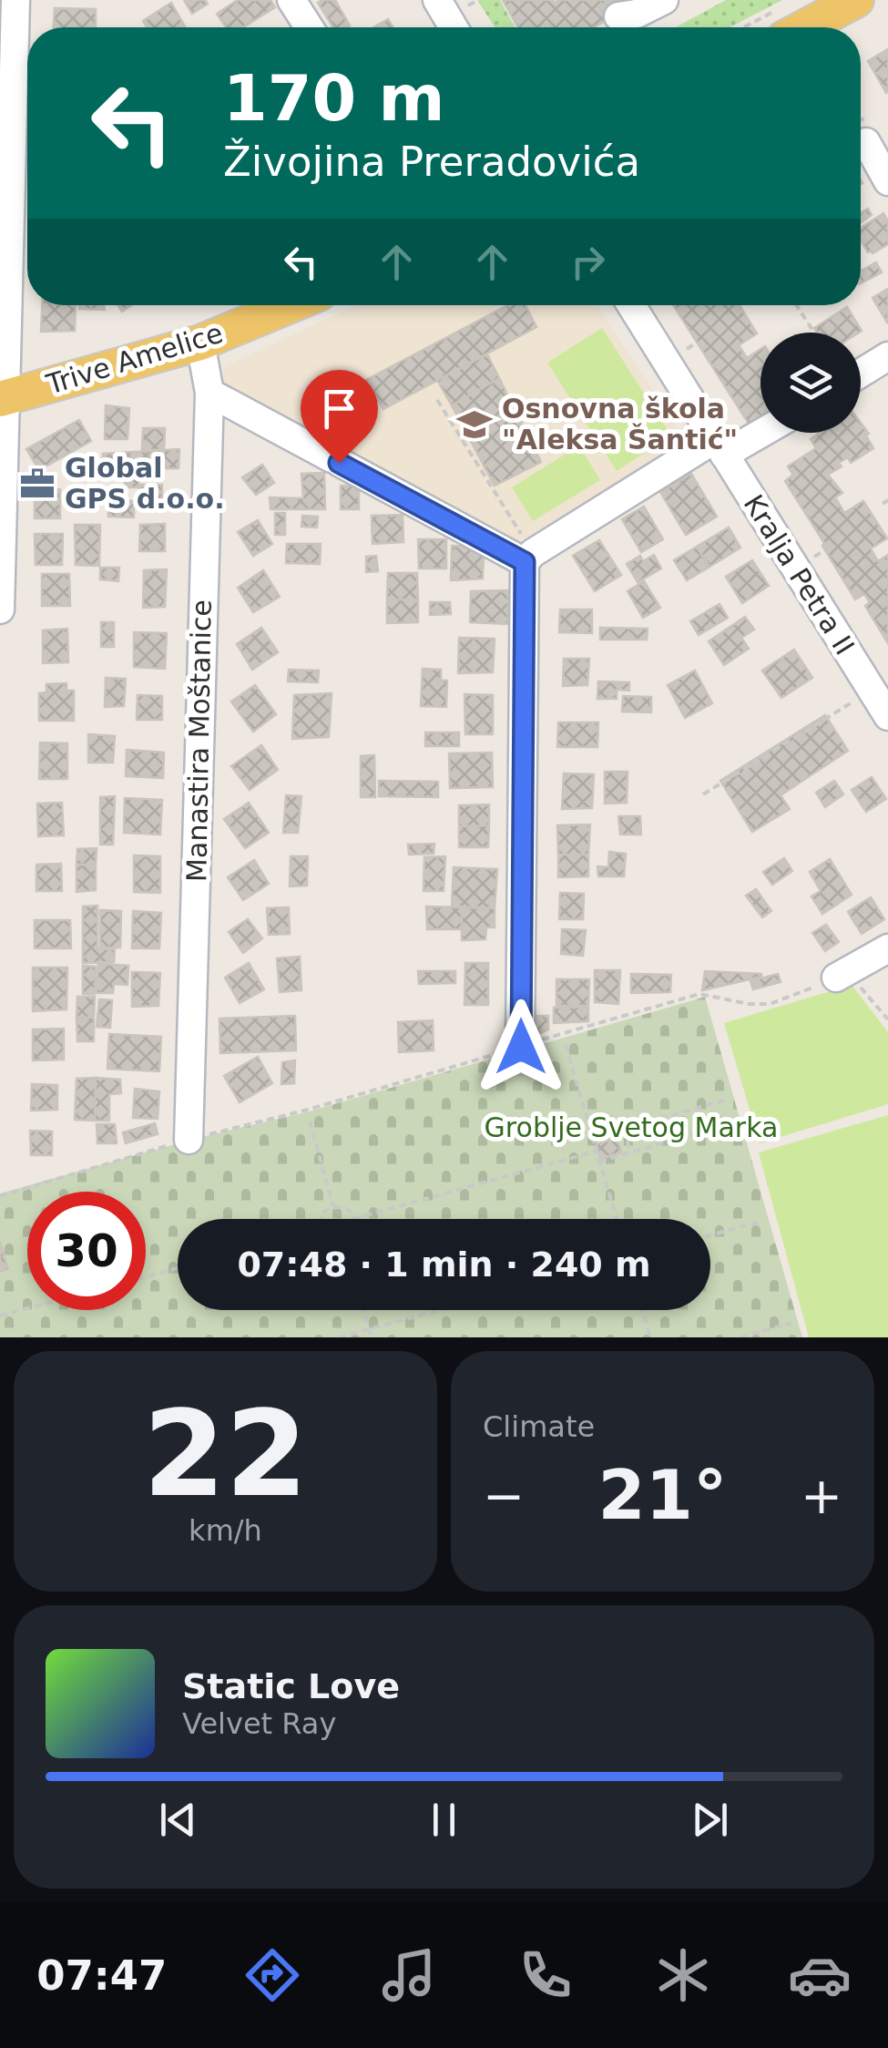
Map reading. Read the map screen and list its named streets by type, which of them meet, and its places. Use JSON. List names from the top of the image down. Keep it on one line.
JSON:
{"streets":{"main road":["Trive Amelice"],"street":["Kralja Petra II","Manastira Moštanice"]},"crossings":[["Trive Amelice","Manastira Moštanice"]],"parks":["Groblje Svetog Marka"],"places":{"school or university":["Osnovna škola \"Aleksa Šantić\""],"office":["Global GPS d.o.o."]},"page":{"turn":["170 m","Živojina Preradovića"],"limit":"30","trip":"07:48 · 1 min · 240 m","tile":[["22","km/h"],"Climate"],"heat":["−","21°","+"],"song":["Static Love","Velvet Ray"],"tabs":"07:47"}}
